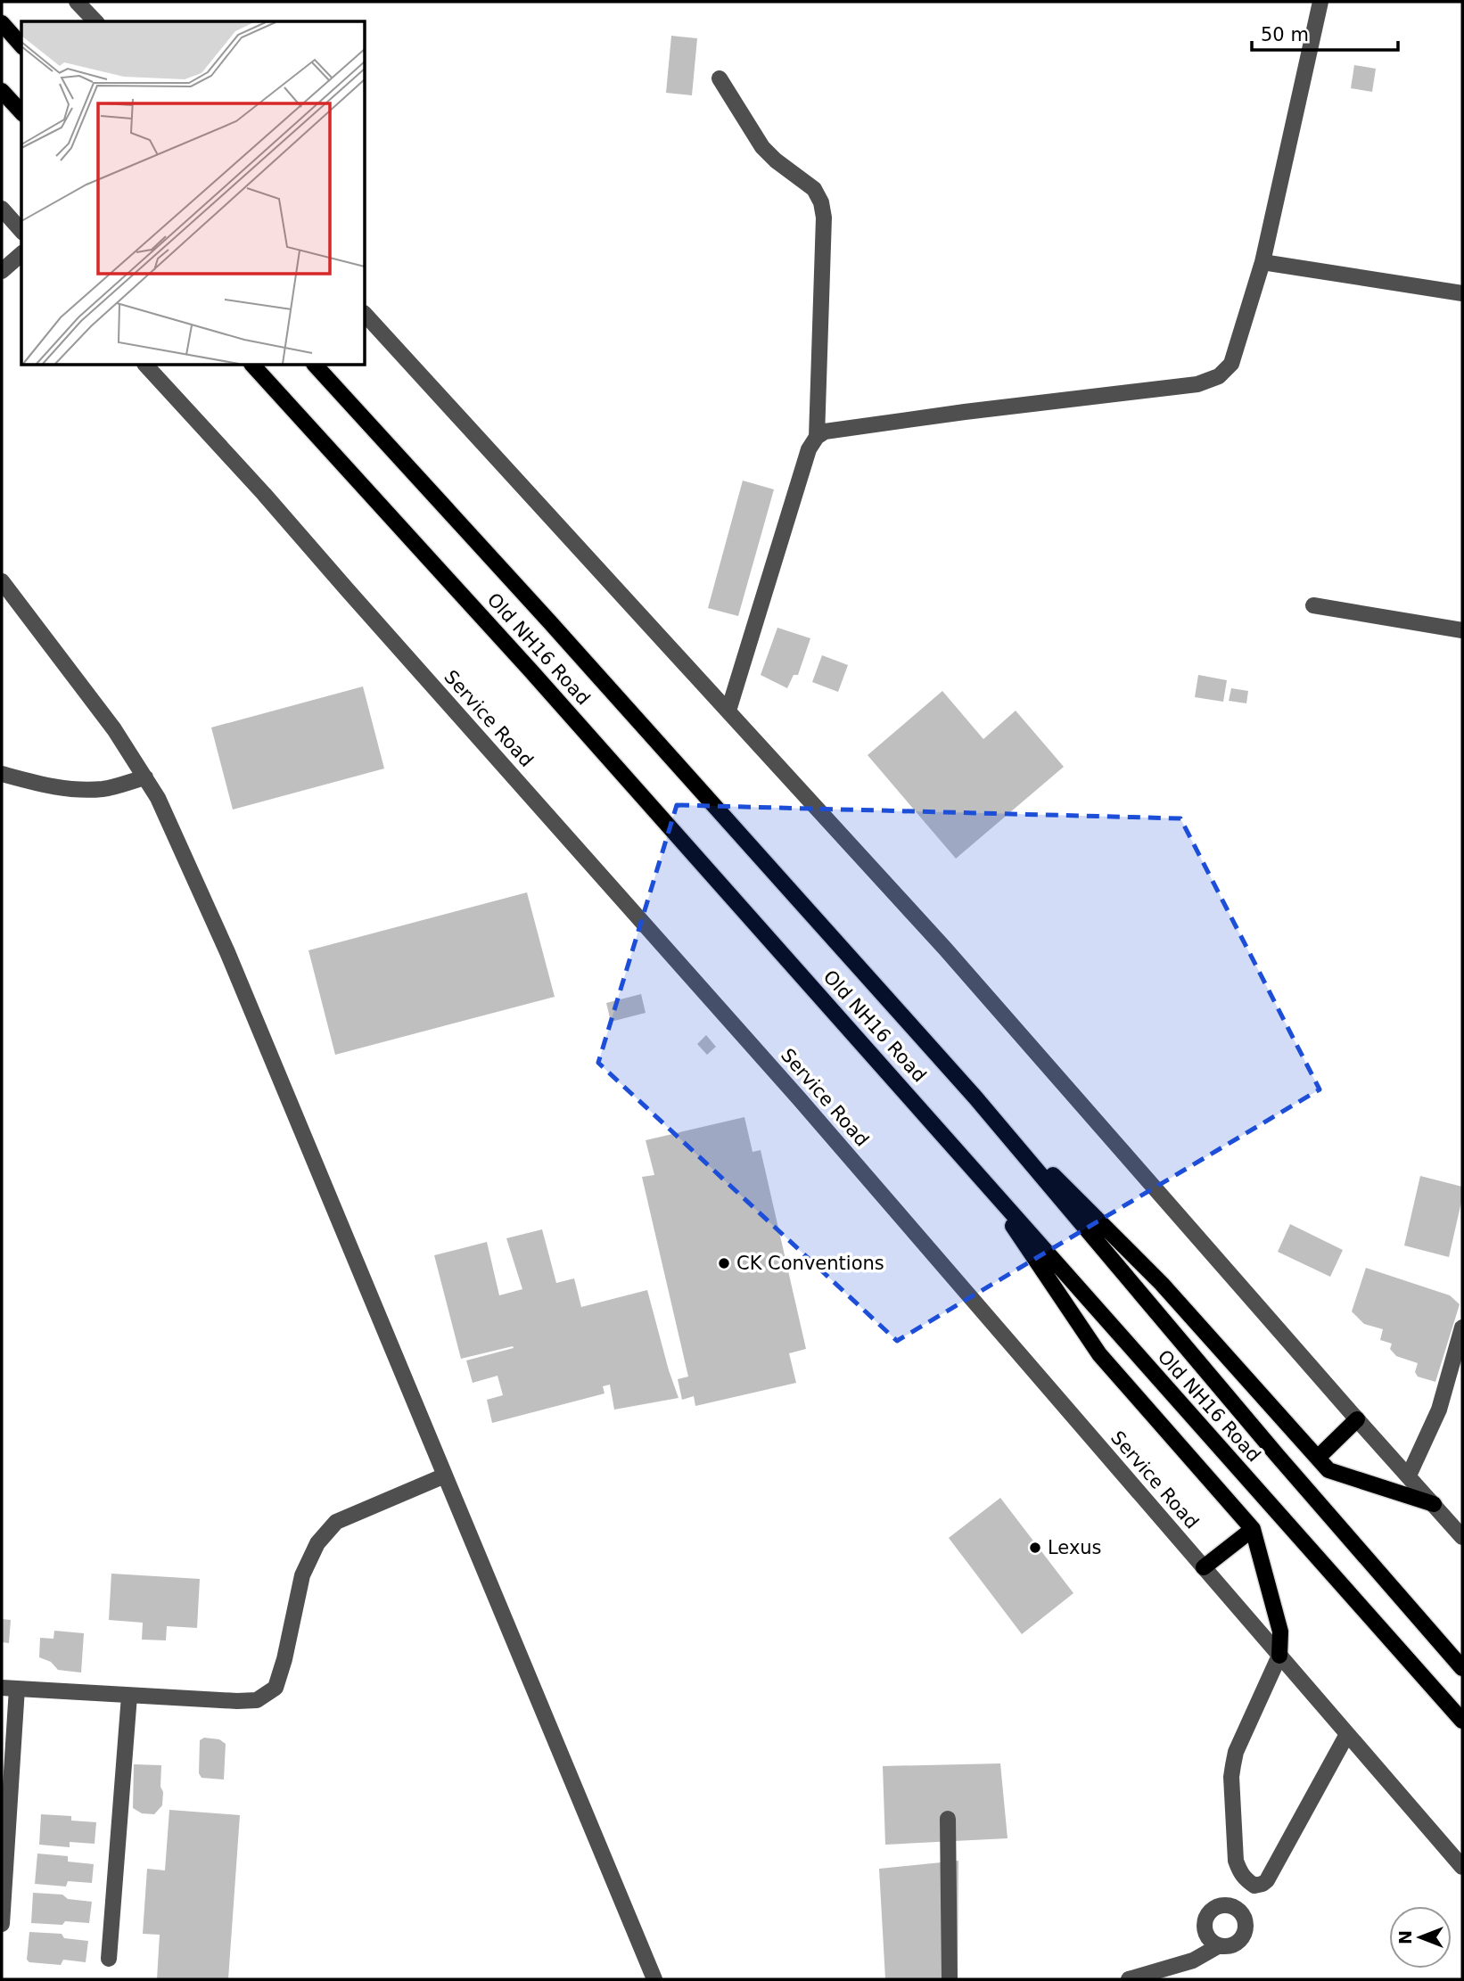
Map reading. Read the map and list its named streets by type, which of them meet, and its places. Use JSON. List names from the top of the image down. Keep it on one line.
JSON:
{"streets":{"main road":["Old NH16 Road"],"street":["Service Road"]},"places":["CK Conventions","Lexus"],"scale_bar":"50 m","north":"left"}
